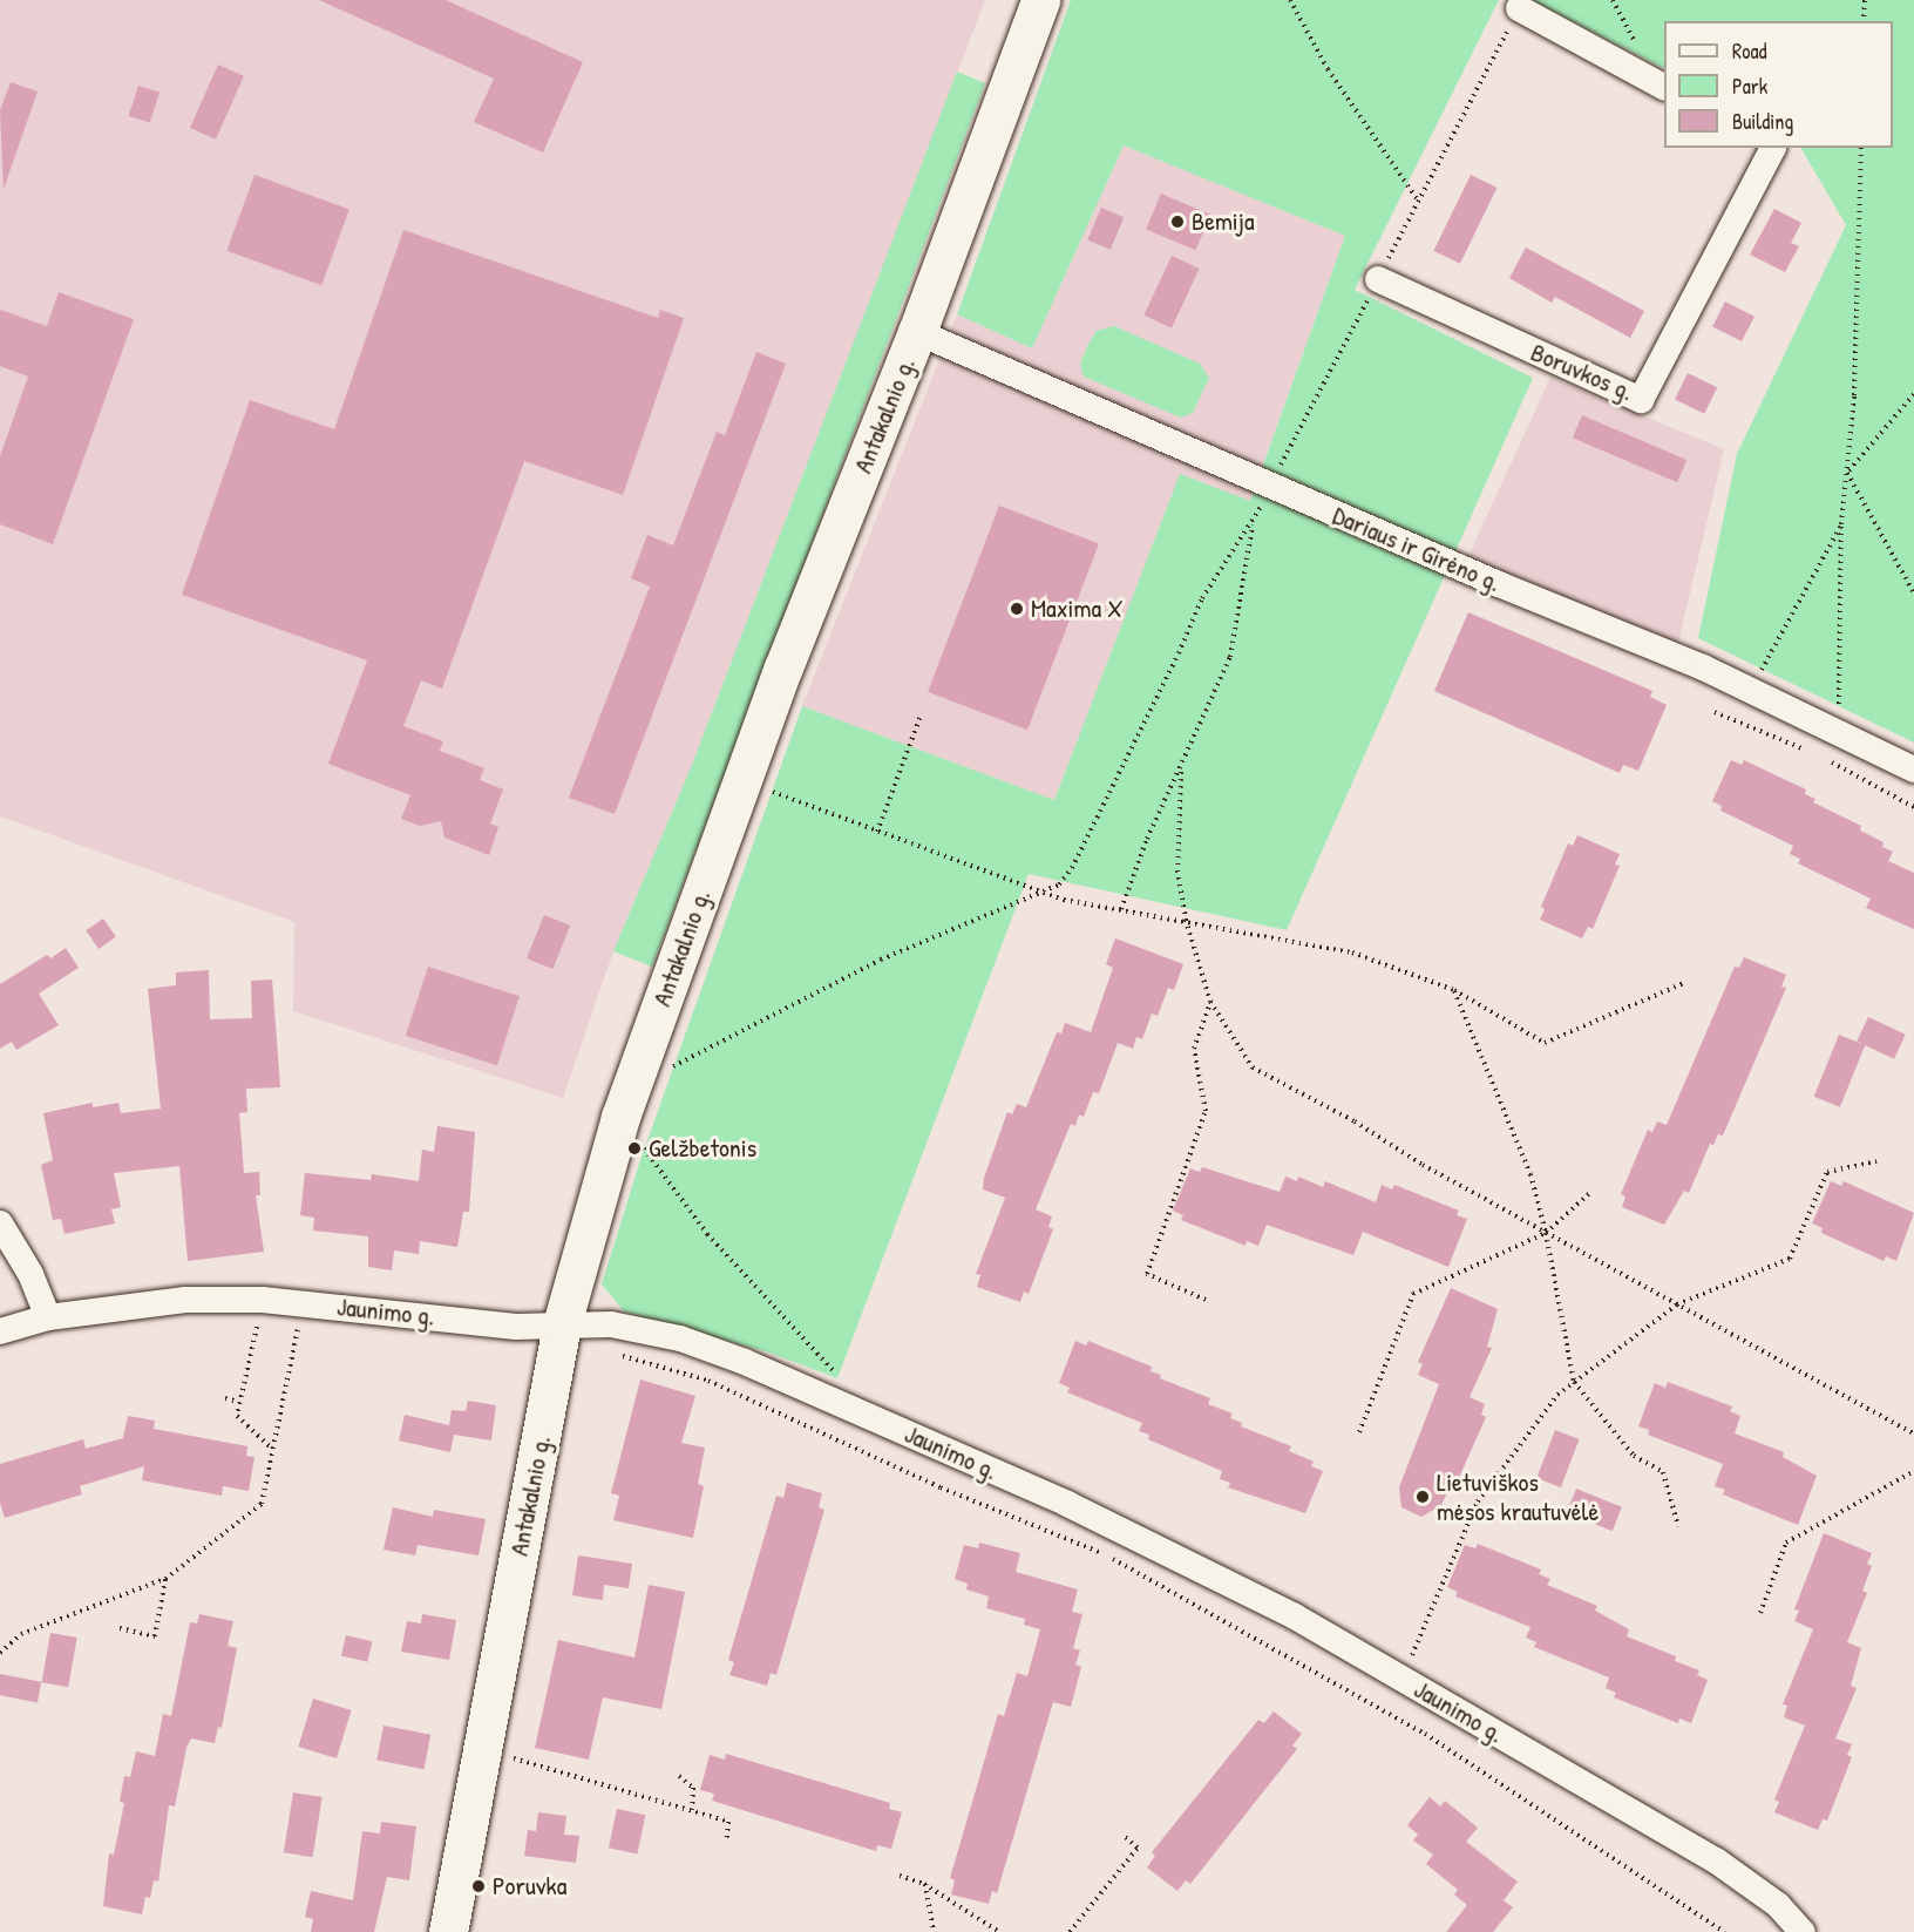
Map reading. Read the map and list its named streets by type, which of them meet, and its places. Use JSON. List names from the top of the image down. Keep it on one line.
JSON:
{"streets":{"main road":["Antakalnio g."],"street":["Boruvkos g.","Dariaus ir Girėno g.","Jaunimo g."]},"crossings":[["Antakalnio g.","Dariaus ir Girėno g."],["Antakalnio g.","Jaunimo g."]],"places":["Bemija","Maxima X","Gelžbetonis","Lietuviškos mėsos krautuvėlė","Poruvka"],"legend":["Road","Park","Building"]}
